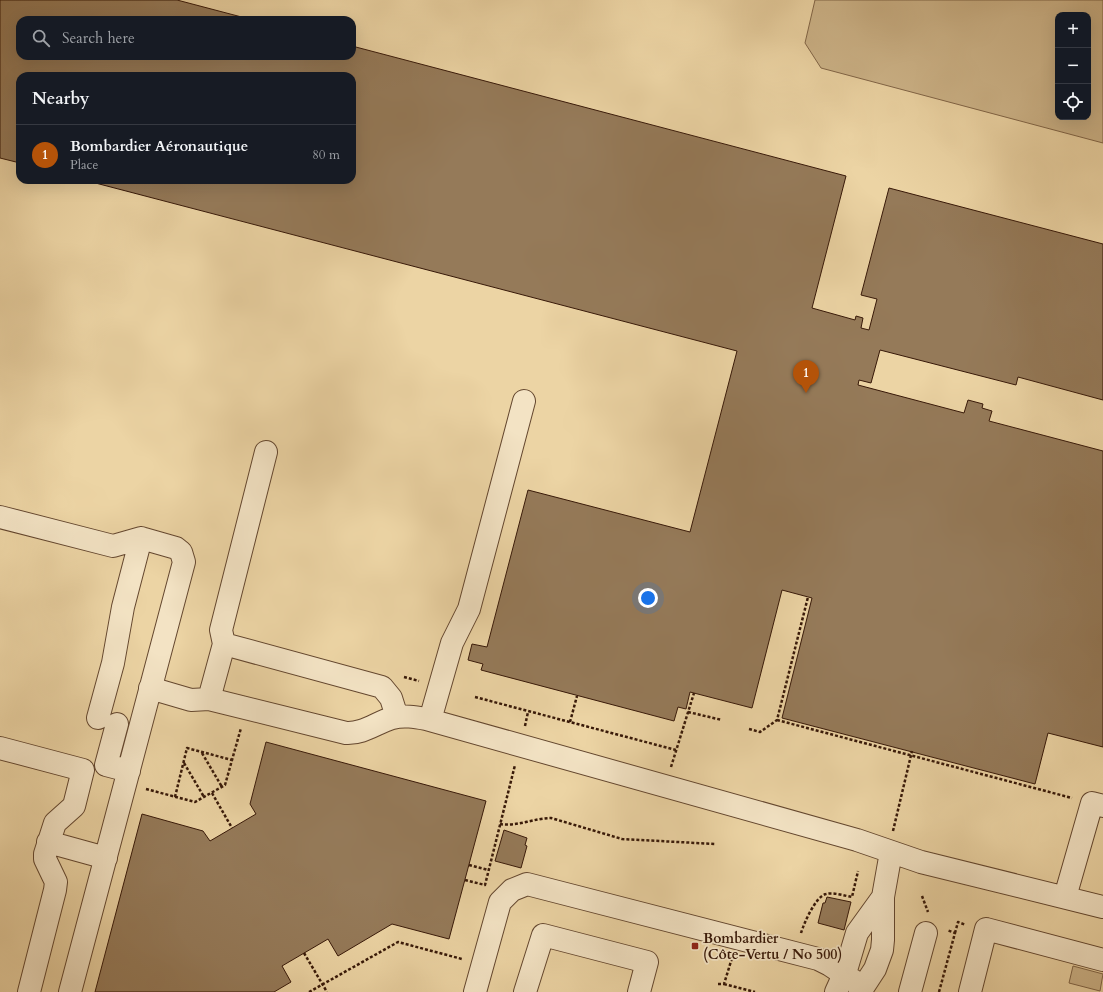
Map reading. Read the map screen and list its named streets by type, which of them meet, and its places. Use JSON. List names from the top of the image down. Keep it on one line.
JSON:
{"places":{"transit":["Bombardier (Côte-Vertu / No 500)"]},"page":{"map_buttons":["+","−"],"search":"Search here","heading":"Nearby","list":[{"mark":"1","name":"Bombardier Aéronautique","note":"Place","value":"80 m"}],"pins":"1"}}
